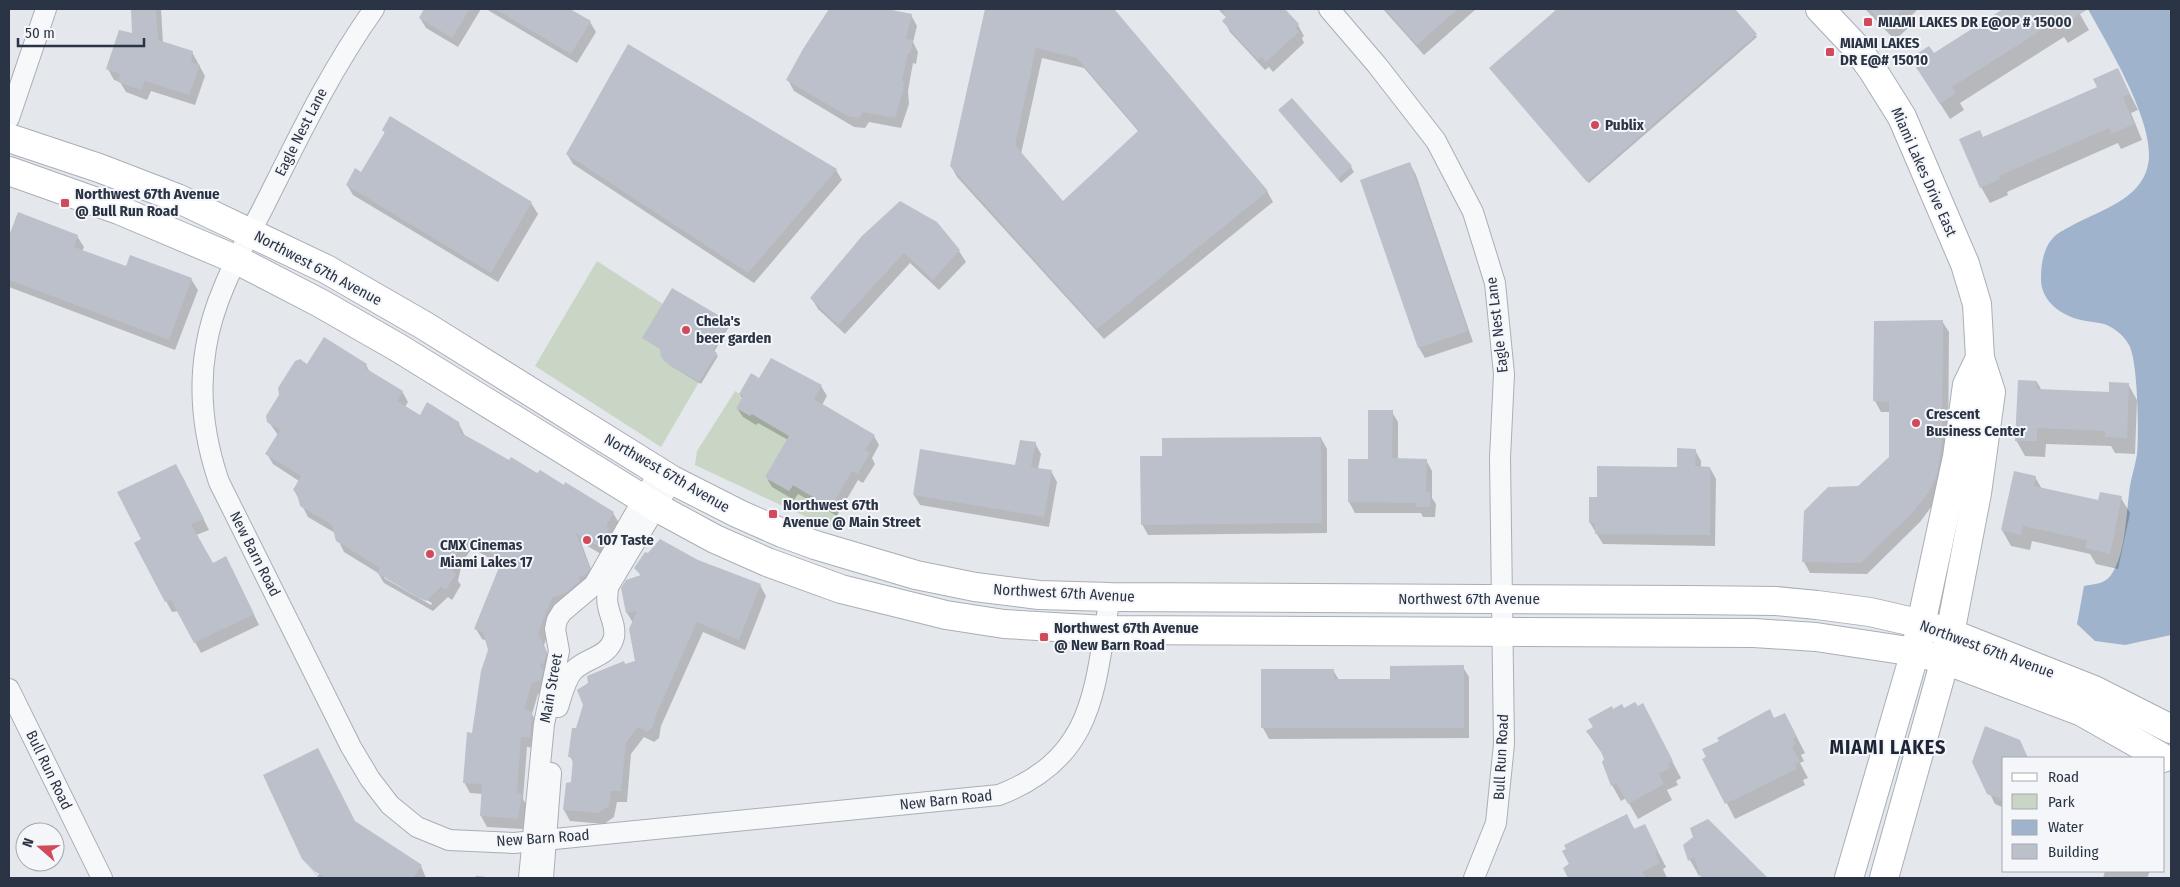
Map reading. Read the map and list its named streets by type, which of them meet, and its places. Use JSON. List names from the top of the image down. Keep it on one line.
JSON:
{"streets":{"main road":["Miami Lakes Drive East","Northwest 67th Avenue"],"street":["Eagle Nest Lane","New Barn Road","Main Street","Bull Run Road"]},"crossings":[["Eagle Nest Lane","Northwest 67th Avenue"],["Eagle Nest Lane","New Barn Road"],["Eagle Nest Lane","Bull Run Road"],["Miami Lakes Drive East","Northwest 67th Avenue"],["Northwest 67th Avenue","New Barn Road"],["Northwest 67th Avenue","Main Street"],["Northwest 67th Avenue","Bull Run Road"],["New Barn Road","Main Street"]],"districts":["MIAMI LAKES"],"places":{"transit":["MIAMI LAKES DR E@OP # 15000","MIAMI LAKES DR E@# 15010","Northwest 67th Avenue @ Bull Run Road","Northwest 67th Avenue @ Main Street","Northwest 67th Avenue @ New Barn Road"],"other":["Publix","Chela's beer garden","Crescent Business Center","107 Taste","CMX Cinemas Miami Lakes 17"]},"legend":["Road","Park","Water","Building"],"scale_bar":"50 m","north":"left"}
